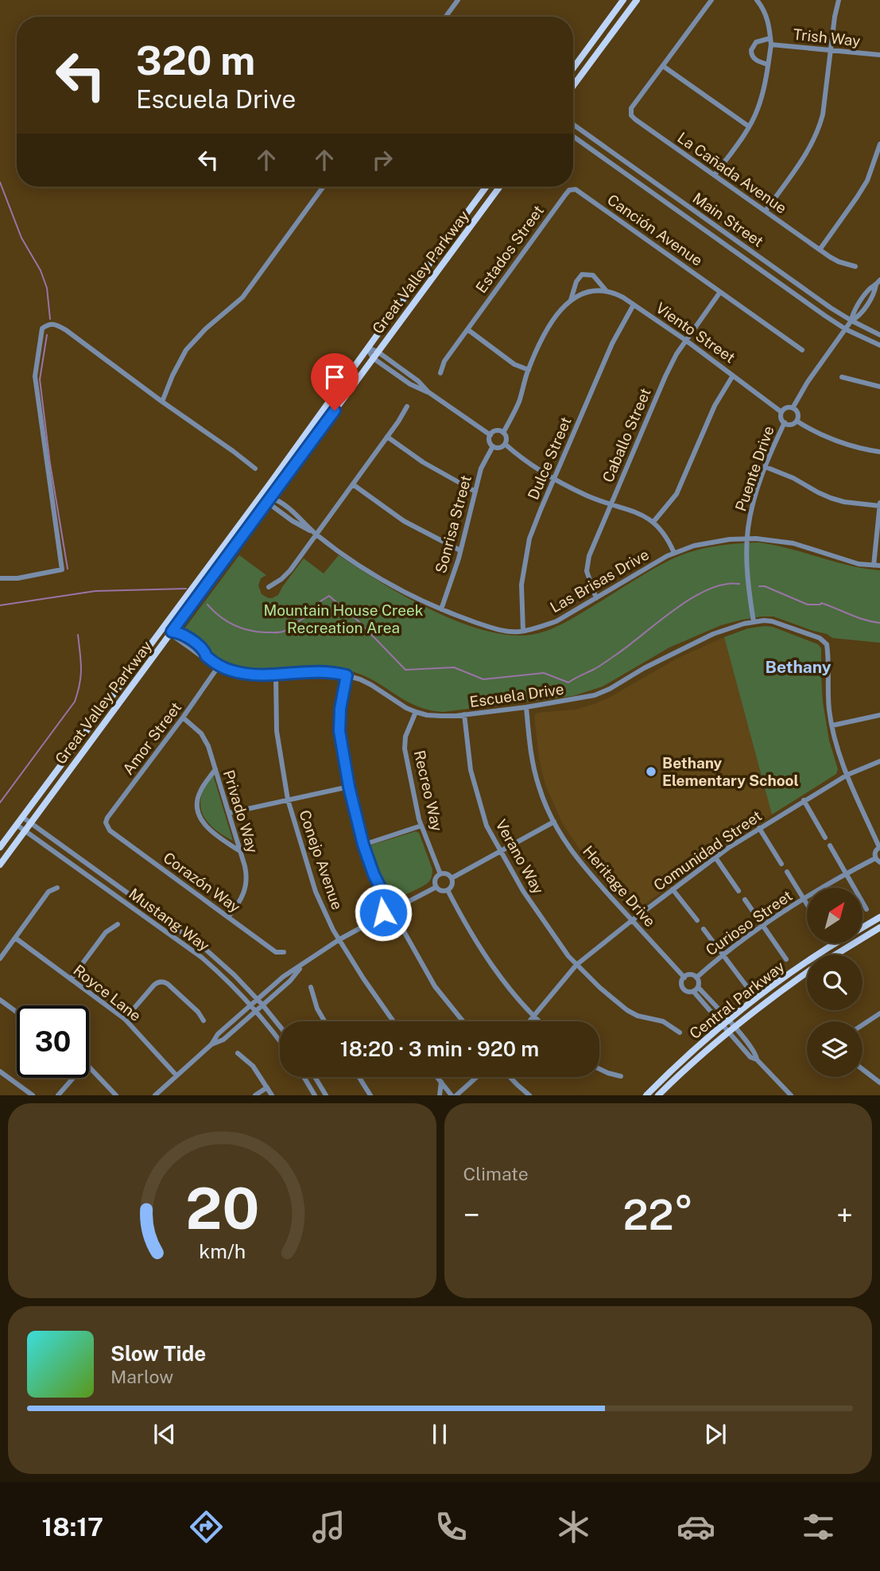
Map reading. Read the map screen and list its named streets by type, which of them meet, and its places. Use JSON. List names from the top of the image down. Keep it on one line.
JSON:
{"streets":{"main road":["Great Valley Parkway","Central Parkway"],"street":["Trish Way","La Cañada Avenue","Main Street","Canción Avenue","Estados Street","Viento Street","Caballo Street","Dulce Street","Puente Drive","Sonrisa Street","Las Brisas Drive","Escuela Drive","Amor Street","Recreo Way","Privado Way","Comunidad Street","Verano Way","Conejo Avenue","Corazón Way","Heritage Drive","Mustang Way","Curioso Street","Royce Lane"]},"crossings":[["Canción Avenue","Estados Street"],["Canción Avenue","Caballo Street"],["Great Valley Parkway","Las Brisas Drive"],["Great Valley Parkway","Escuela Drive"],["Great Valley Parkway","Mustang Way"],["Viento Street","Caballo Street"],["Viento Street","Dulce Street"],["Viento Street","Puente Drive"],["Caballo Street","Las Brisas Drive"],["Dulce Street","Las Brisas Drive"],["Puente Drive","Las Brisas Drive"],["Puente Drive","Escuela Drive"],["Sonrisa Street","Las Brisas Drive"],["Escuela Drive","Amor Street"],["Escuela Drive","Recreo Way"],["Escuela Drive","Verano Way"],["Escuela Drive","Conejo Avenue"],["Escuela Drive","Heritage Drive"],["Amor Street","Privado Way"],["Amor Street","Corazón Way"],["Privado Way","Corazón Way"],["Comunidad Street","Verano Way"],["Comunidad Street","Heritage Drive"],["Heritage Drive","Curioso Street"],["Heritage Drive","Central Parkway"]],"districts":["Bethany"],"parks":["Mountain House Creek Recreation Area"],"places":["Bethany Elementary School"],"north":"top right","page":{"turn":["320 m","Escuela Drive"],"limit":"30","trip":"18:20 · 3 min · 920 m","tile":"Climate","heat":["−","22°","+"],"song":["Slow Tide","Marlow"],"tabs":"18:17","gauge":["20","km/h"]}}
